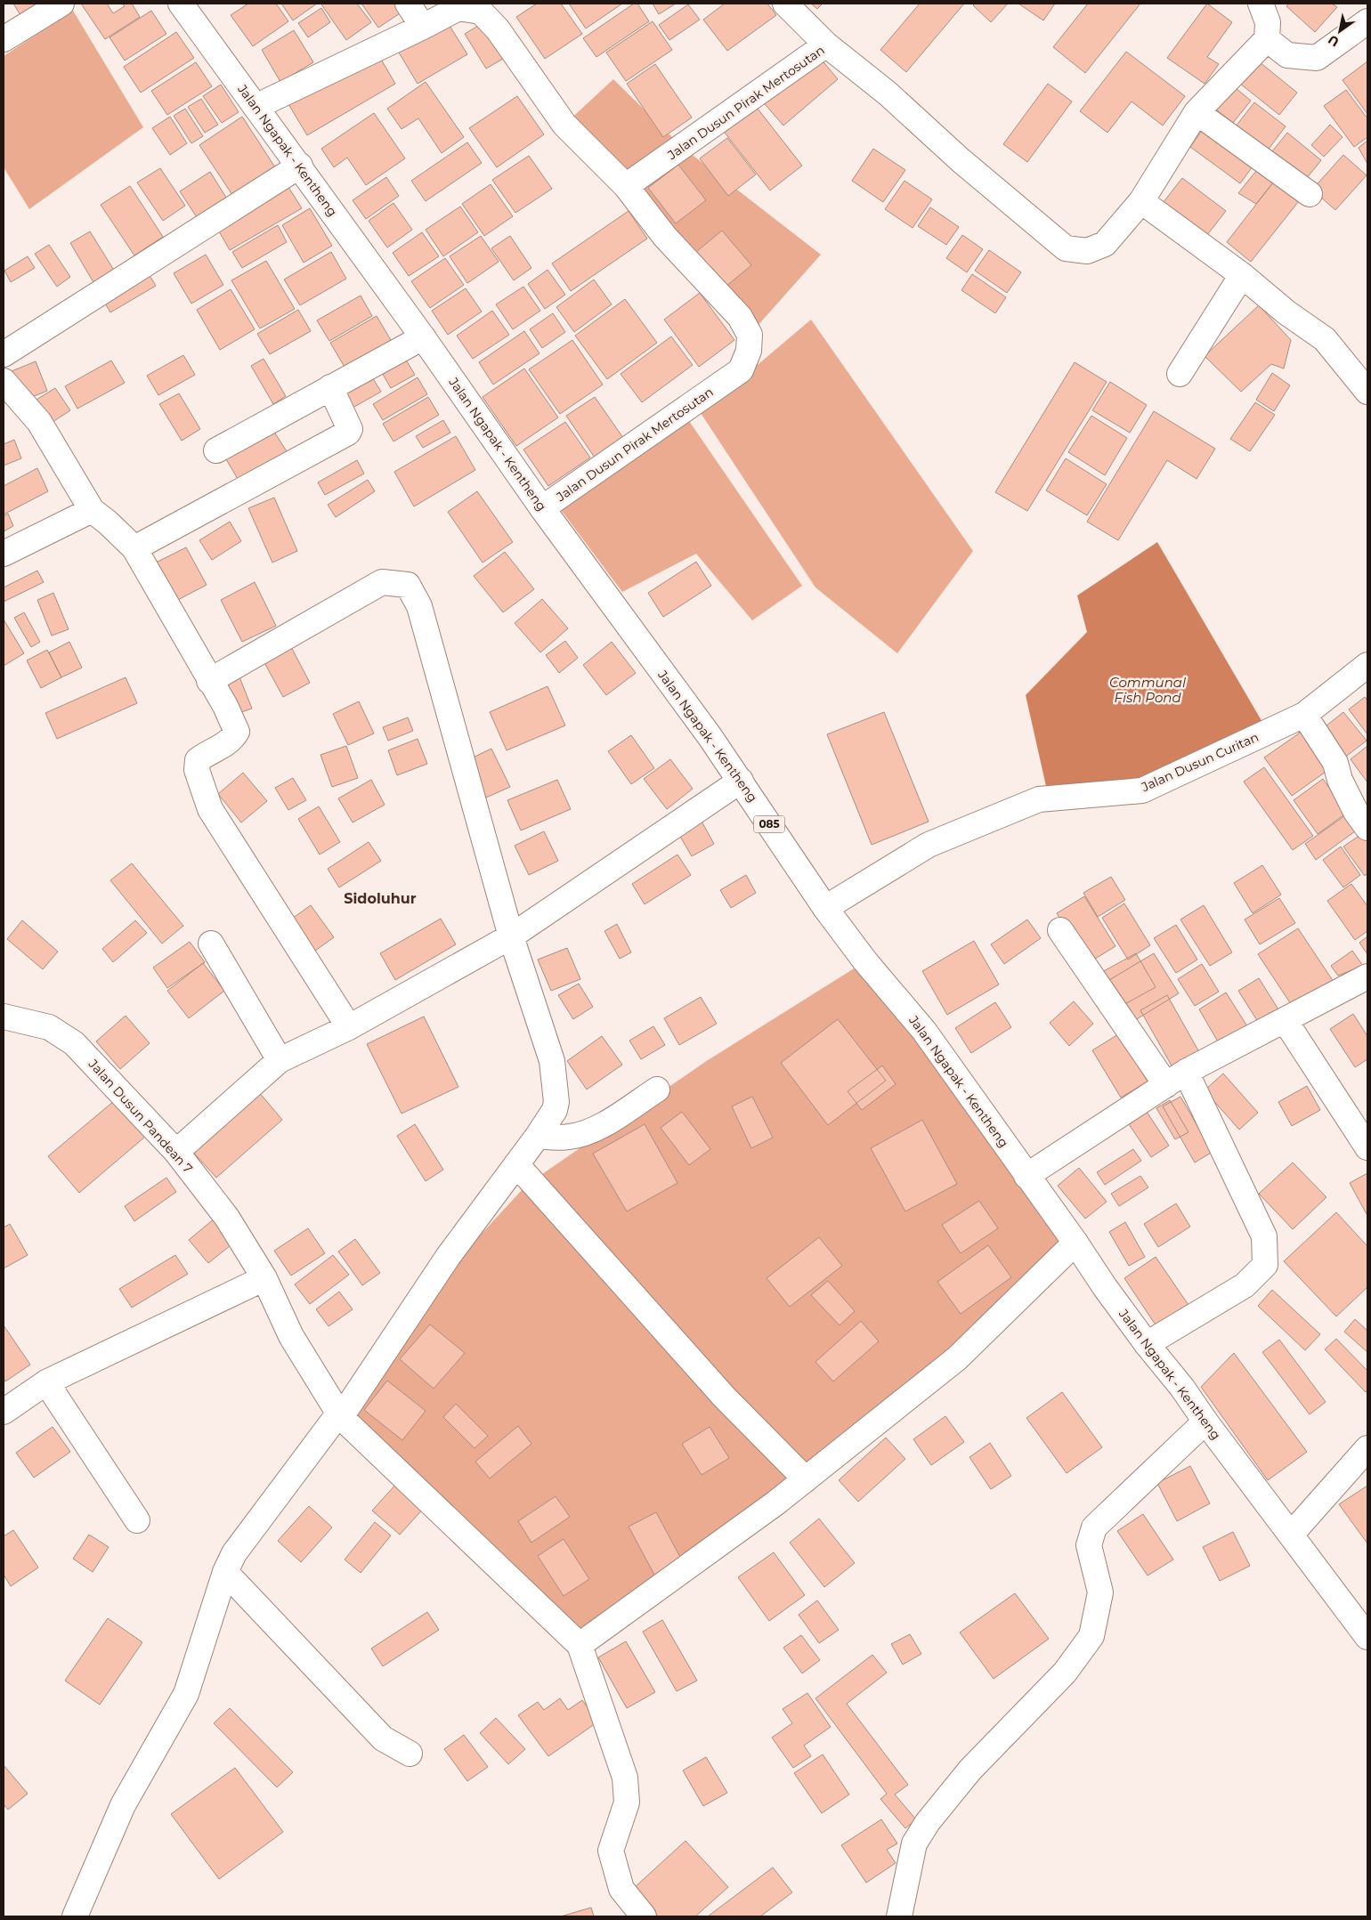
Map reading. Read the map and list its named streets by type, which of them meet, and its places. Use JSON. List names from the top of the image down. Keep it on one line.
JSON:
{"streets":{"street":["Jalan Dusun Pirak Mertosutan","Jalan Ngapak - Kentheng","Jalan Dusun Curitan","085","Jalan Dusun Pandean 7"]},"crossings":[["Jalan Dusun Pirak Mertosutan","Jalan Ngapak - Kentheng"],["Jalan Ngapak - Kentheng","Jalan Dusun Curitan"]],"districts":["Sidoluhur"],"water":["Communal Fish Pond"],"north":"bottom left"}
